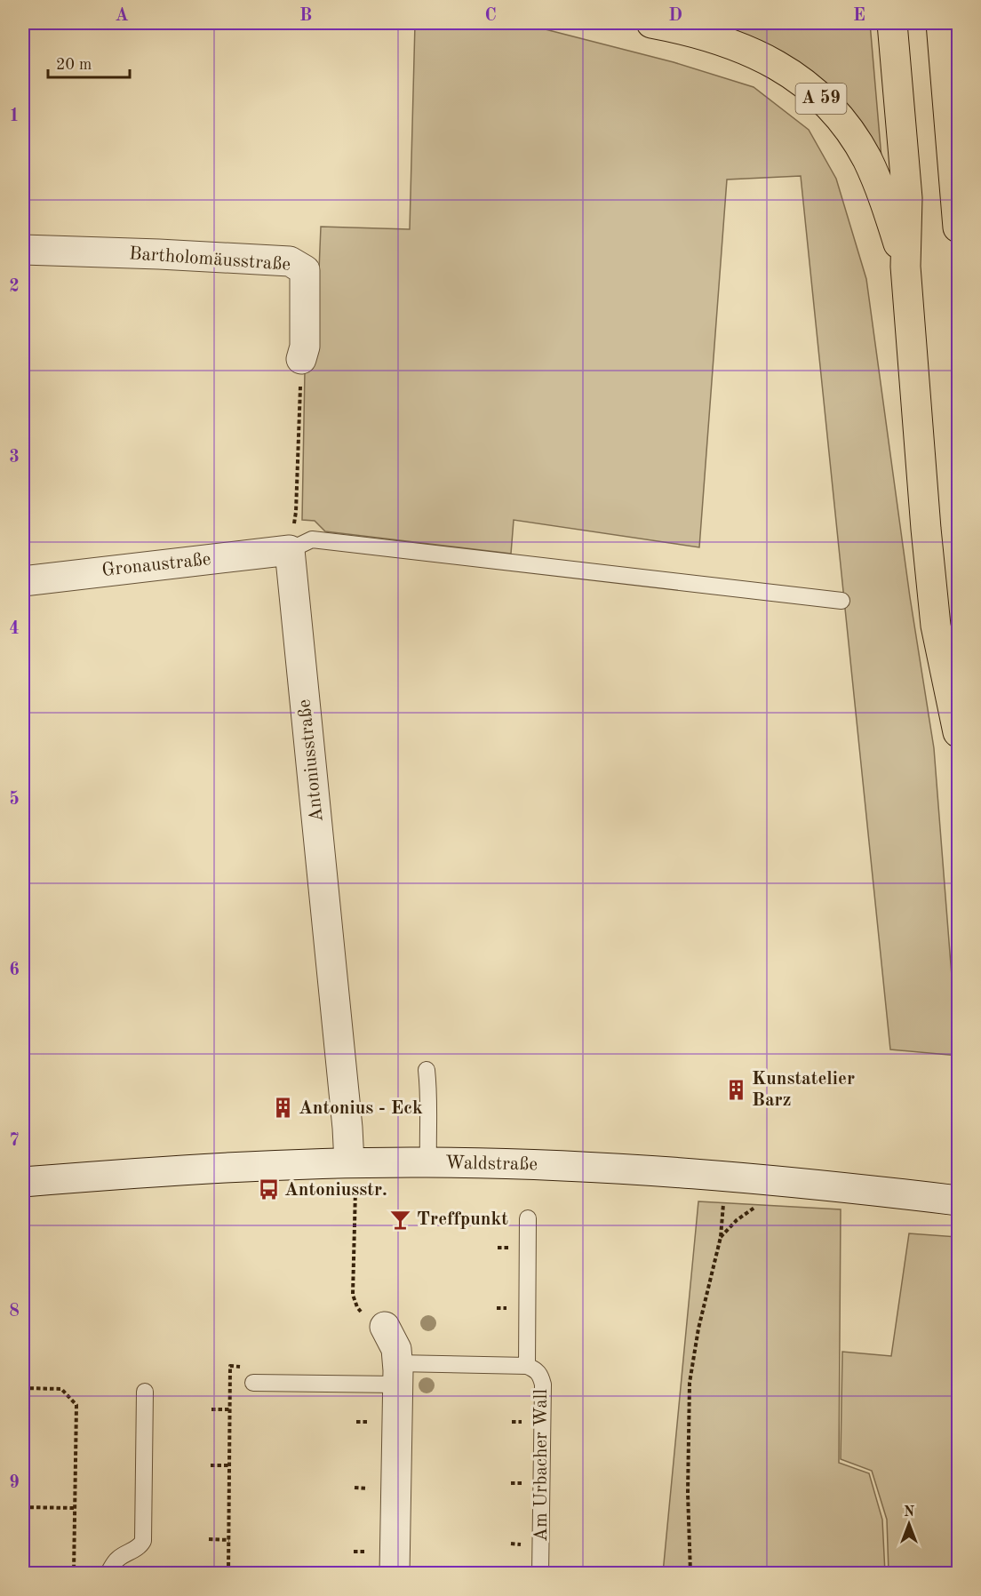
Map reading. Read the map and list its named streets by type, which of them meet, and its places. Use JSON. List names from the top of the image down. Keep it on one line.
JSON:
{"streets":{"highway":["A 59"],"street":["Bartholomäusstraße","Gronaustraße","Antoniusstraße","Waldstraße"],"lane":["Am Urbacher Wall"]},"crossings":[["Gronaustraße","Antoniusstraße"],["Antoniusstraße","Waldstraße"]],"places":{"building":["Kunstatelier Barz","Antonius - Eck"],"bus stop":["Antoniusstr."],"bar":["Treffpunkt"]},"scale_bar":"20 m","north":"top","grid":{"columns":["A","B","C","D","E"],"rows":["1","2","3","4","5","6","7","8","9"]}}
